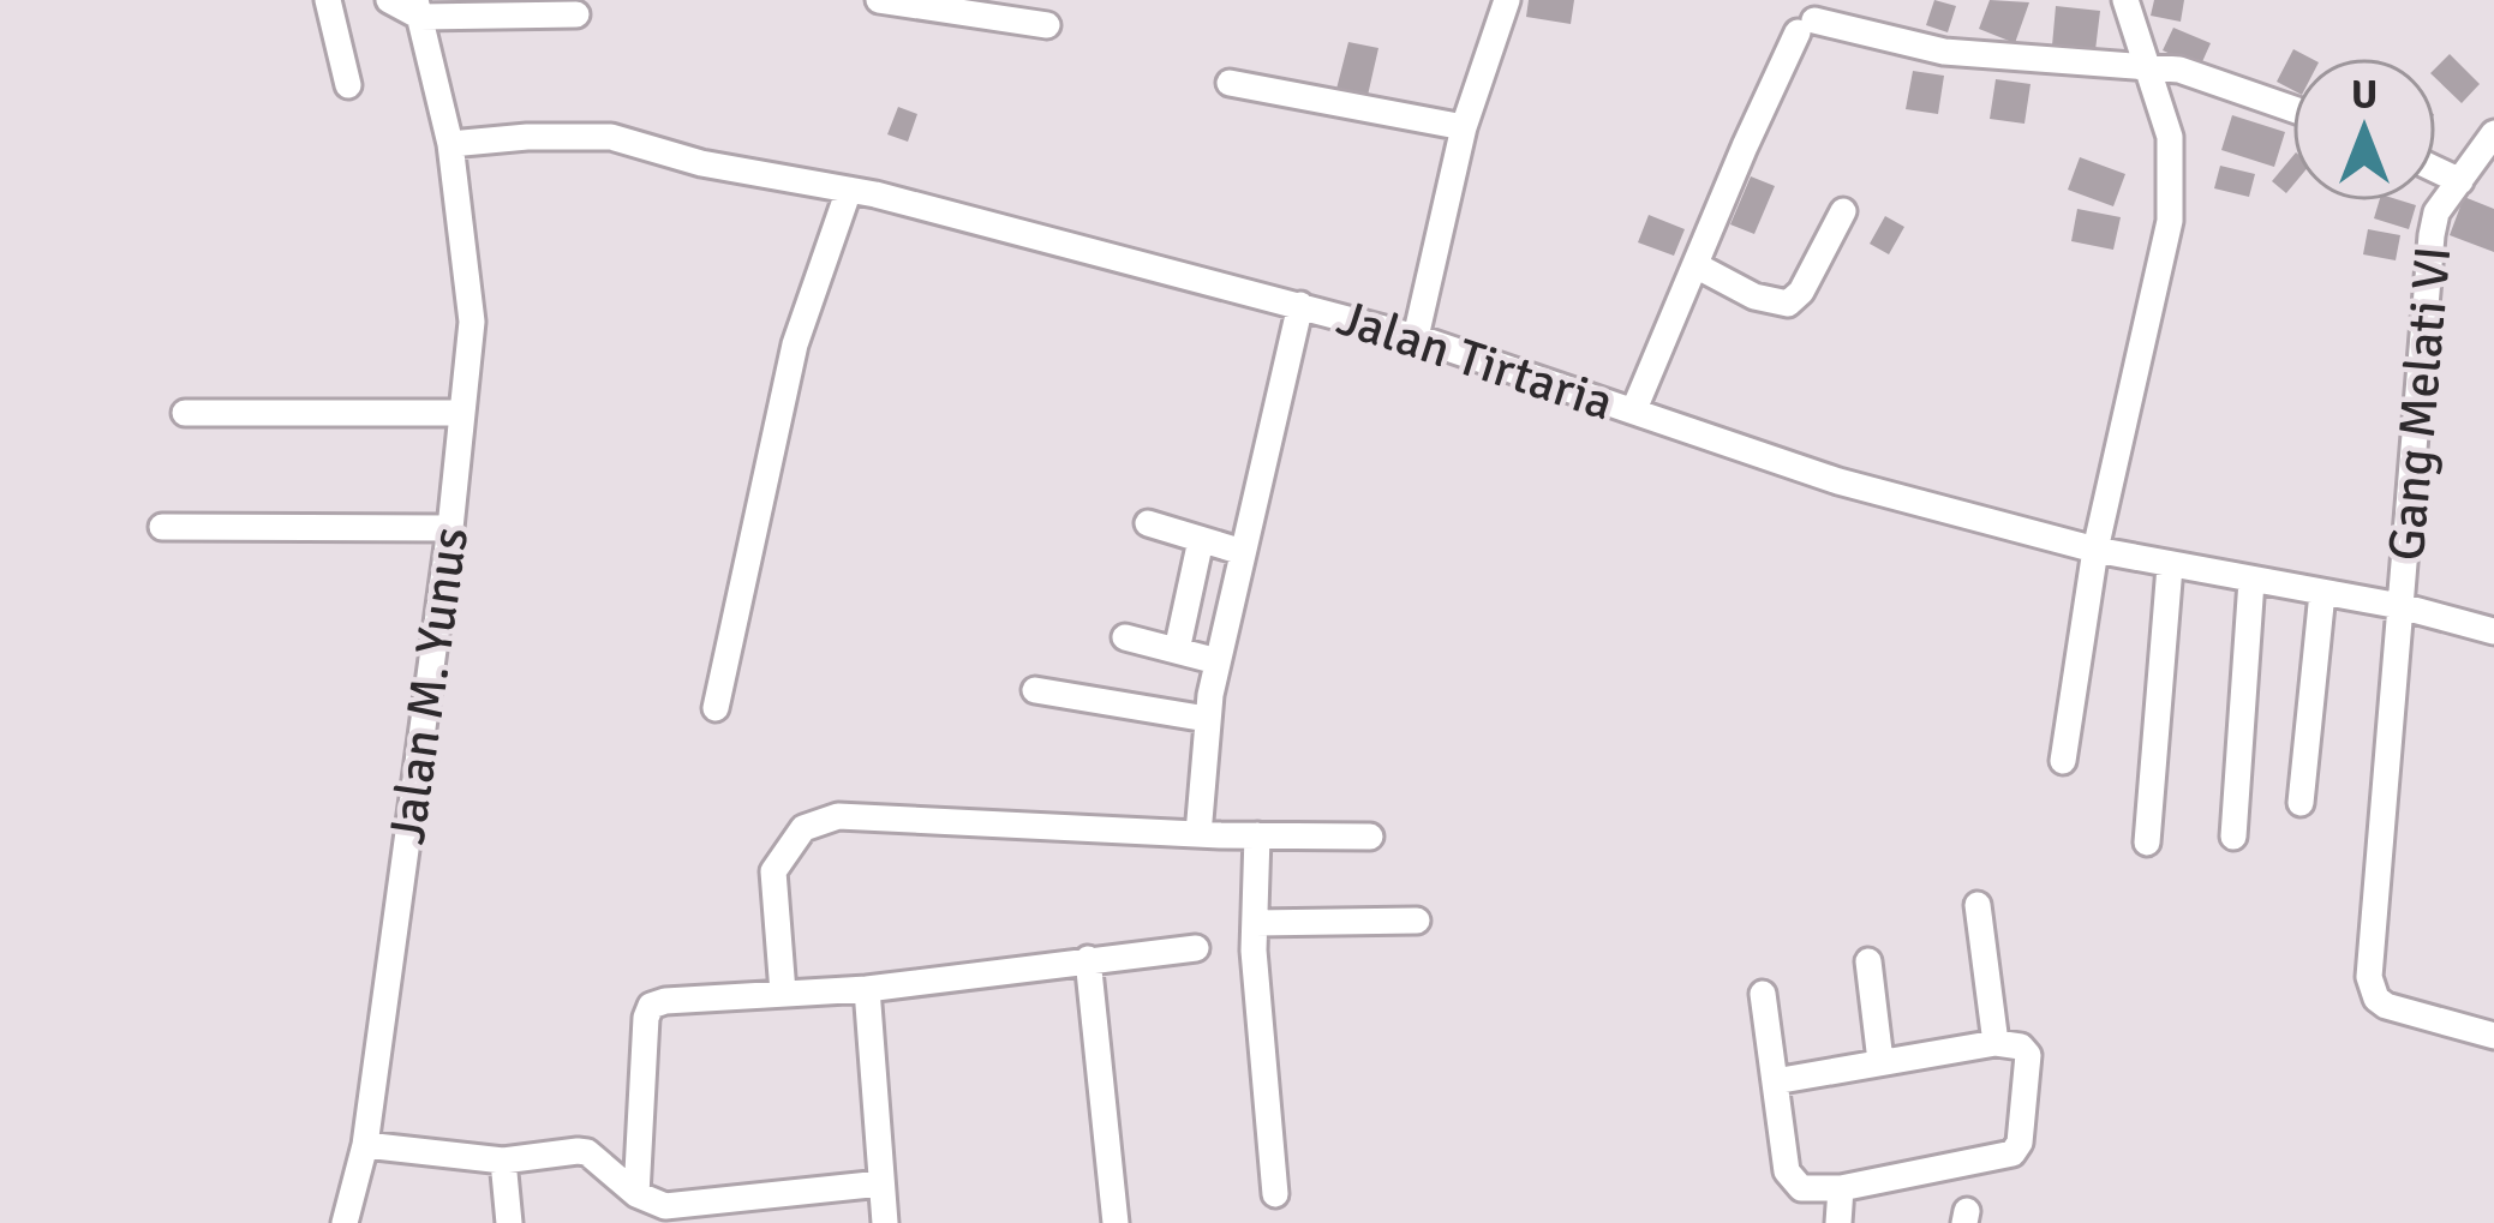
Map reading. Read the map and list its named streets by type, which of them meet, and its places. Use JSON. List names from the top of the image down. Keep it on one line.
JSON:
{"streets":{"street":["Jalan Tirtaria","Gang Melati VI","Jalan M. Yunus"]},"crossings":[["Jalan Tirtaria","Gang Melati VI"],["Jalan Tirtaria","Jalan M. Yunus"]],"north":"top"}
